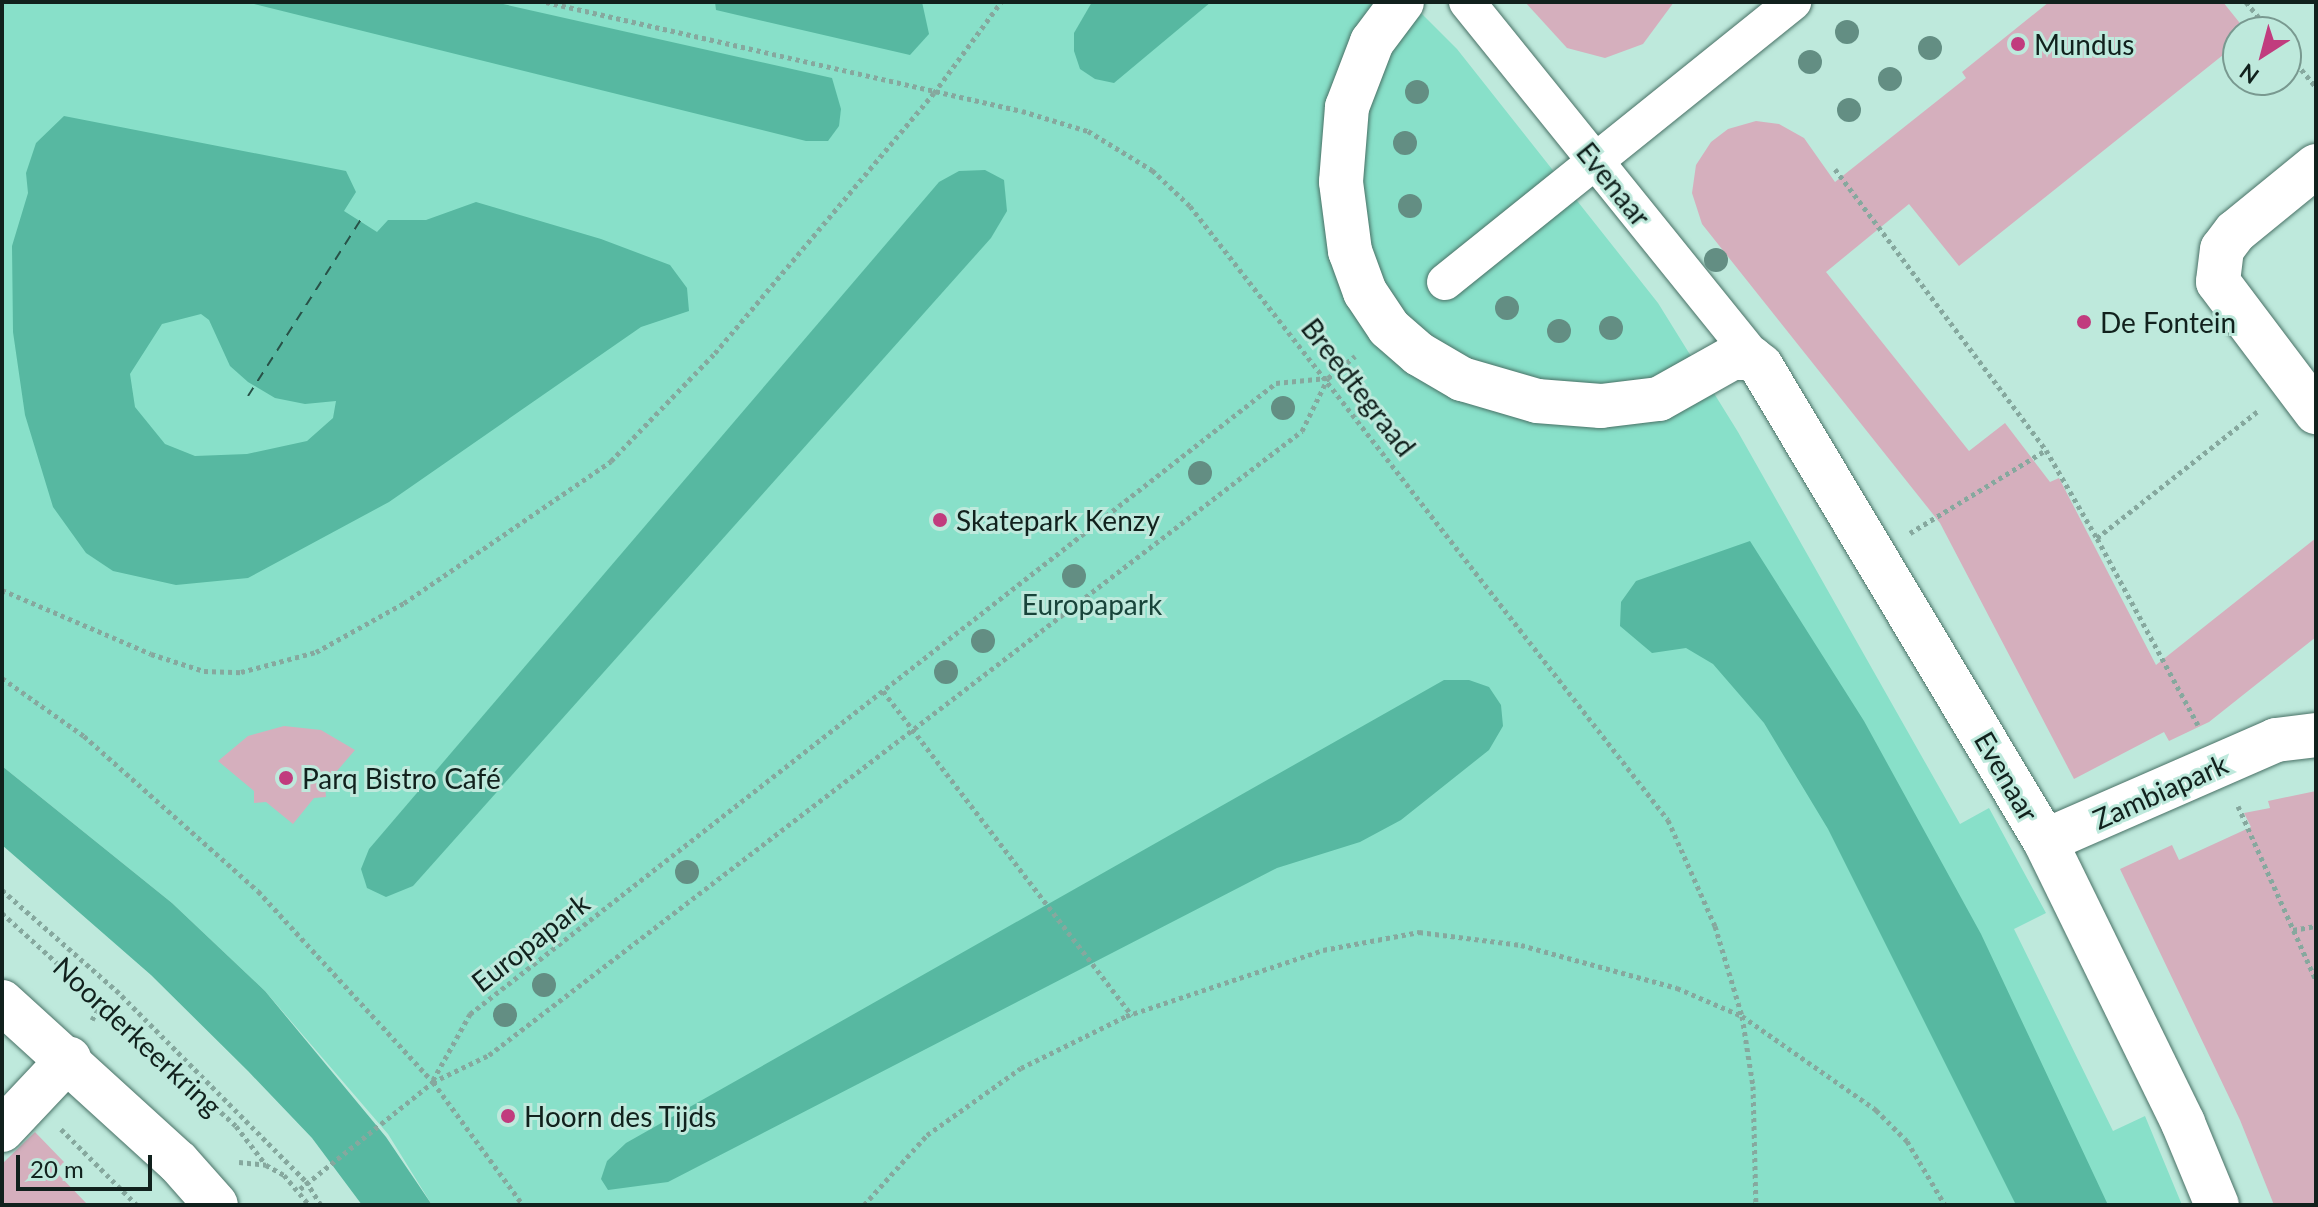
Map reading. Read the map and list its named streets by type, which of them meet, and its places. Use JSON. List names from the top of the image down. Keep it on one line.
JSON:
{"streets":{"street":["Evenaar","Zambiapark"],"path":["Breedtegraad","Europapark","Noorderkeerkring"]},"crossings":[["Evenaar","Zambiapark"],["Breedtegraad","Europapark"]],"parks":["Europapark"],"places":["Mundus","De Fontein","Skatepark Kenzy","Parq Bistro Café","Hoorn des Tijds"],"scale_bar":"20 m","north":"bottom left"}
